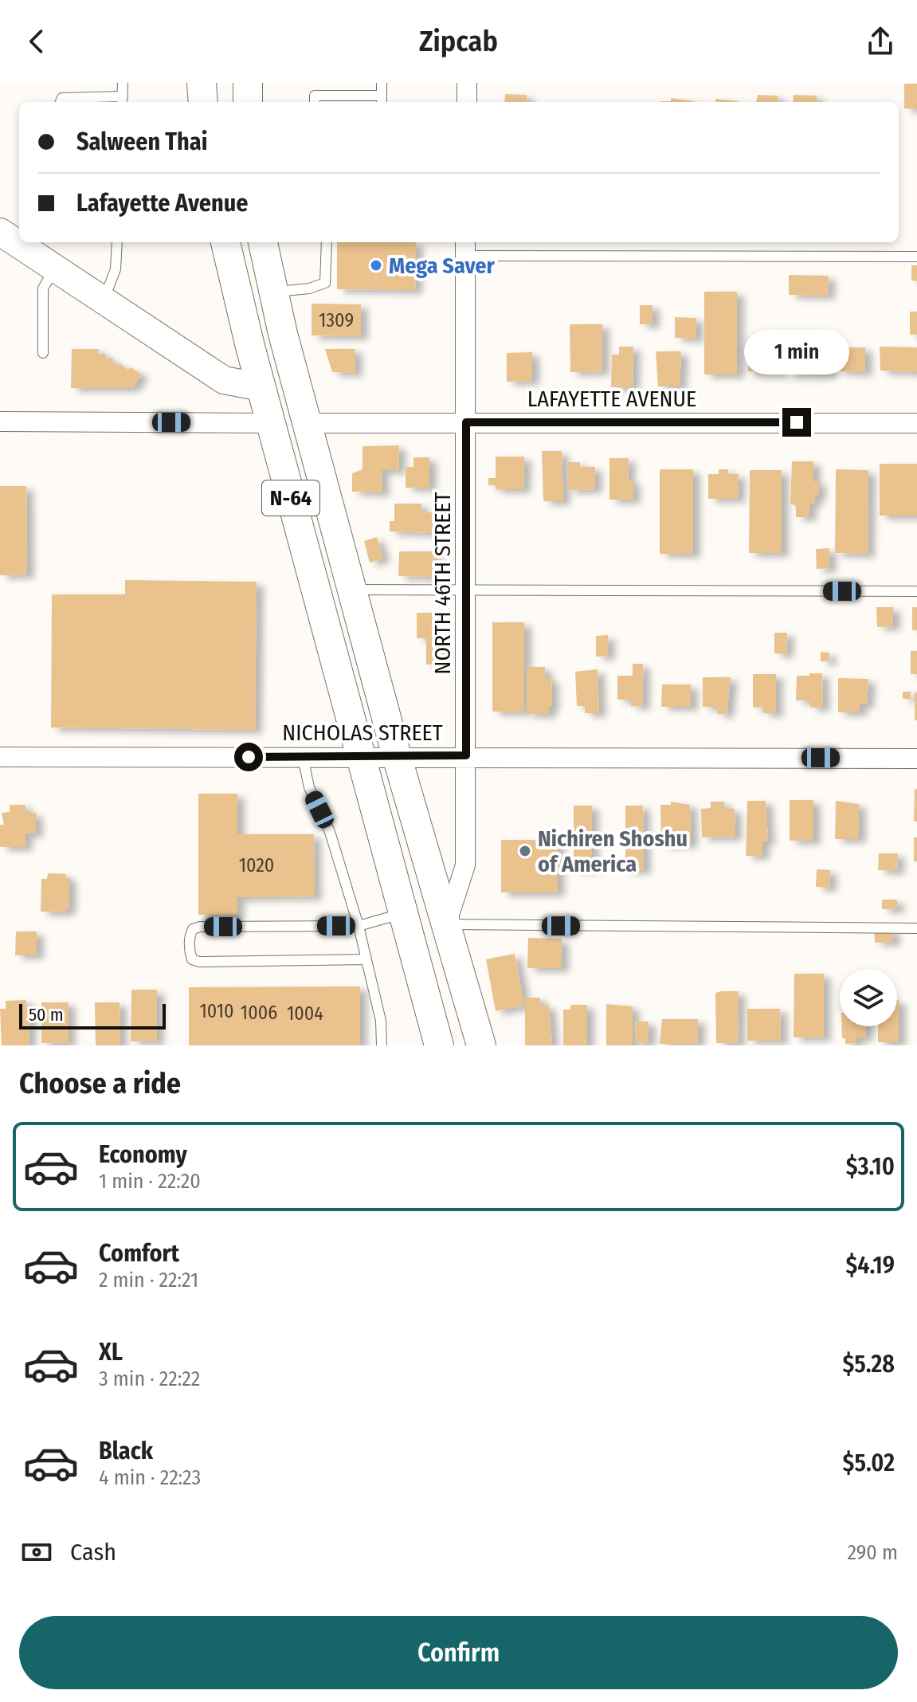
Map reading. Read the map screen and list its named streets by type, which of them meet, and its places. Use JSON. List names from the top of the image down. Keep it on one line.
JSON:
{"streets":{"main road":["N-64"],"street":["LAFAYETTE AVENUE","NORTH 46TH STREET","NICHOLAS STREET"]},"crossings":[["LAFAYETTE AVENUE","N-64"],["LAFAYETTE AVENUE","NORTH 46TH STREET"],["N-64","NORTH 46TH STREET"],["N-64","NICHOLAS STREET"],["NORTH 46TH STREET","NICHOLAS STREET"]],"places":["Mega Saver","Nichiren Shoshu of America"],"house_numbers":["1309","1020","1010","1006","1004"],"scale_bar":"50 m","page":{"header":"Zipcab","banner":["Salween Thai","Lafayette Avenue"],"bubble":"1 min","scale":"50 m","heading":"Choose a ride","list":[{"name":"Economy","note":"1 min · 22:20","value":"$3.10"},{"name":"Comfort","note":"2 min · 22:21","value":"$4.19"},{"name":"XL","note":"3 min · 22:22","value":"$5.28"},{"name":"Black","note":"4 min · 22:23","value":"$5.02"}],"pay":["Cash","290 m"],"buttons":"Confirm"}}
